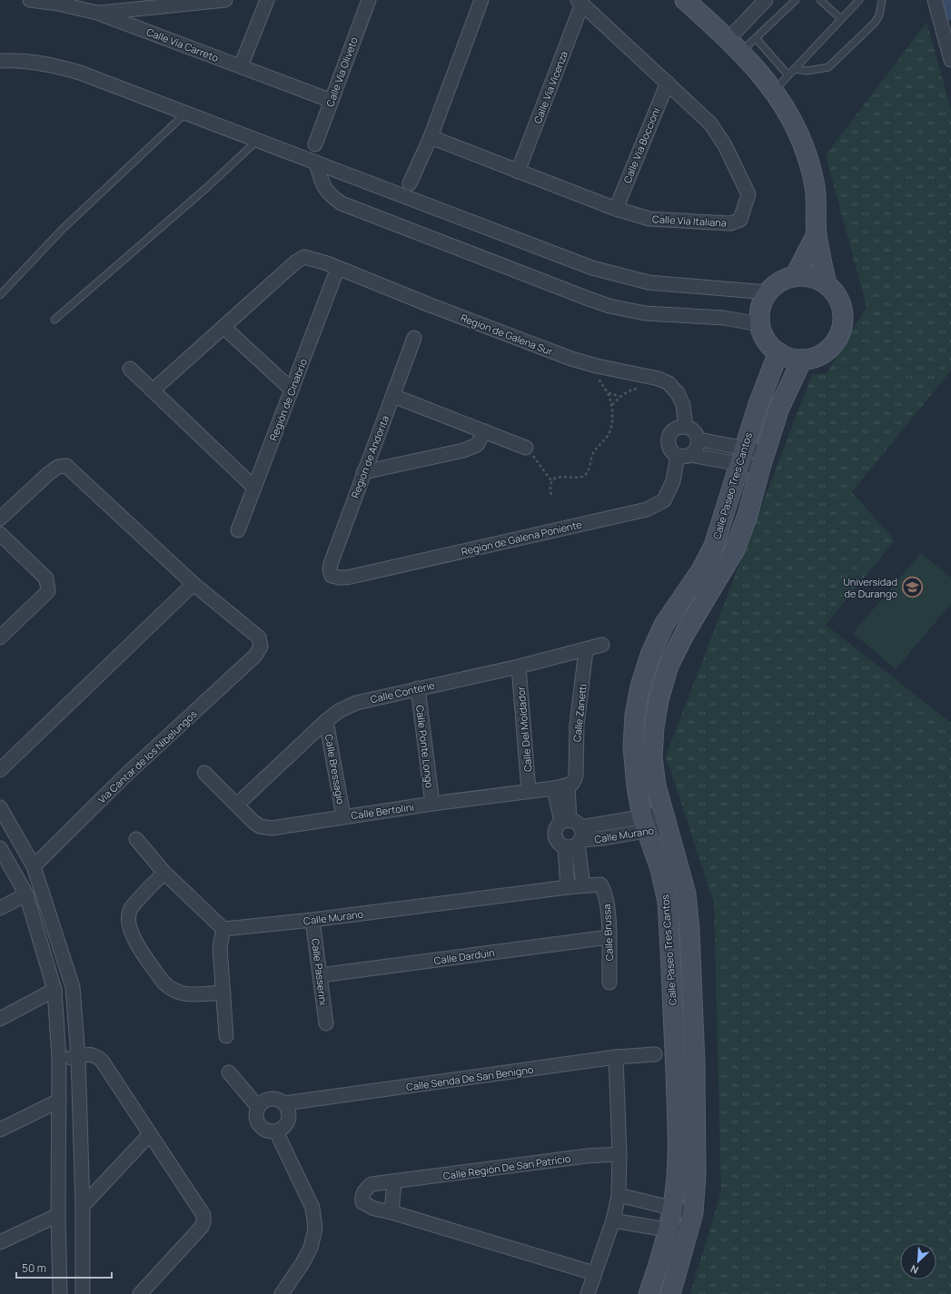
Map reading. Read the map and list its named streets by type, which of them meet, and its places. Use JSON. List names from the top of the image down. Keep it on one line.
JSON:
{"streets":{"street":["Calle Vía Carreto","Calle Vía Oliveto","Calle Vía Vicenza","Calle Vía Boccioni","Calle Vía Italiana","Region de Galena Sur","Región de Cinabrio","Region de Andorita","Calle Paseo Tres Cantos","Region de Galena Poniente","Calle Conterie","Calle Zanetti","Calle Del Moldador","Calle Ponte Longo","Via Cantar de los Nibelungos","Calle Bressagio","Calle Bertolini","Calle Murano","Calle Brussa","Calle Darduin","Calle Passerini","Calle Senda De San Benigno","Calle Región De San Patricio"]},"crossings":[["Calle Vía Carreto","Calle Vía Oliveto"],["Calle Vía Vicenza","Calle Vía Italiana"],["Calle Vía Boccioni","Calle Vía Italiana"],["Region de Galena Sur","Región de Cinabrio"],["Region de Galena Sur","Region de Galena Poniente"],["Region de Andorita","Region de Galena Poniente"],["Calle Paseo Tres Cantos","Calle Murano"],["Calle Conterie","Calle Zanetti"],["Calle Conterie","Calle Del Moldador"],["Calle Conterie","Calle Ponte Longo"],["Calle Conterie","Calle Bressagio"],["Calle Conterie","Calle Bertolini"],["Calle Zanetti","Calle Bertolini"],["Calle Del Moldador","Calle Bertolini"],["Calle Ponte Longo","Calle Bertolini"],["Calle Bressagio","Calle Bertolini"],["Calle Murano","Calle Brussa"],["Calle Murano","Calle Passerini"],["Calle Brussa","Calle Darduin"],["Calle Darduin","Calle Passerini"]],"places":{"school or university":["Universidad de Durango"]},"scale_bar":"50 m","north":"bottom left"}
